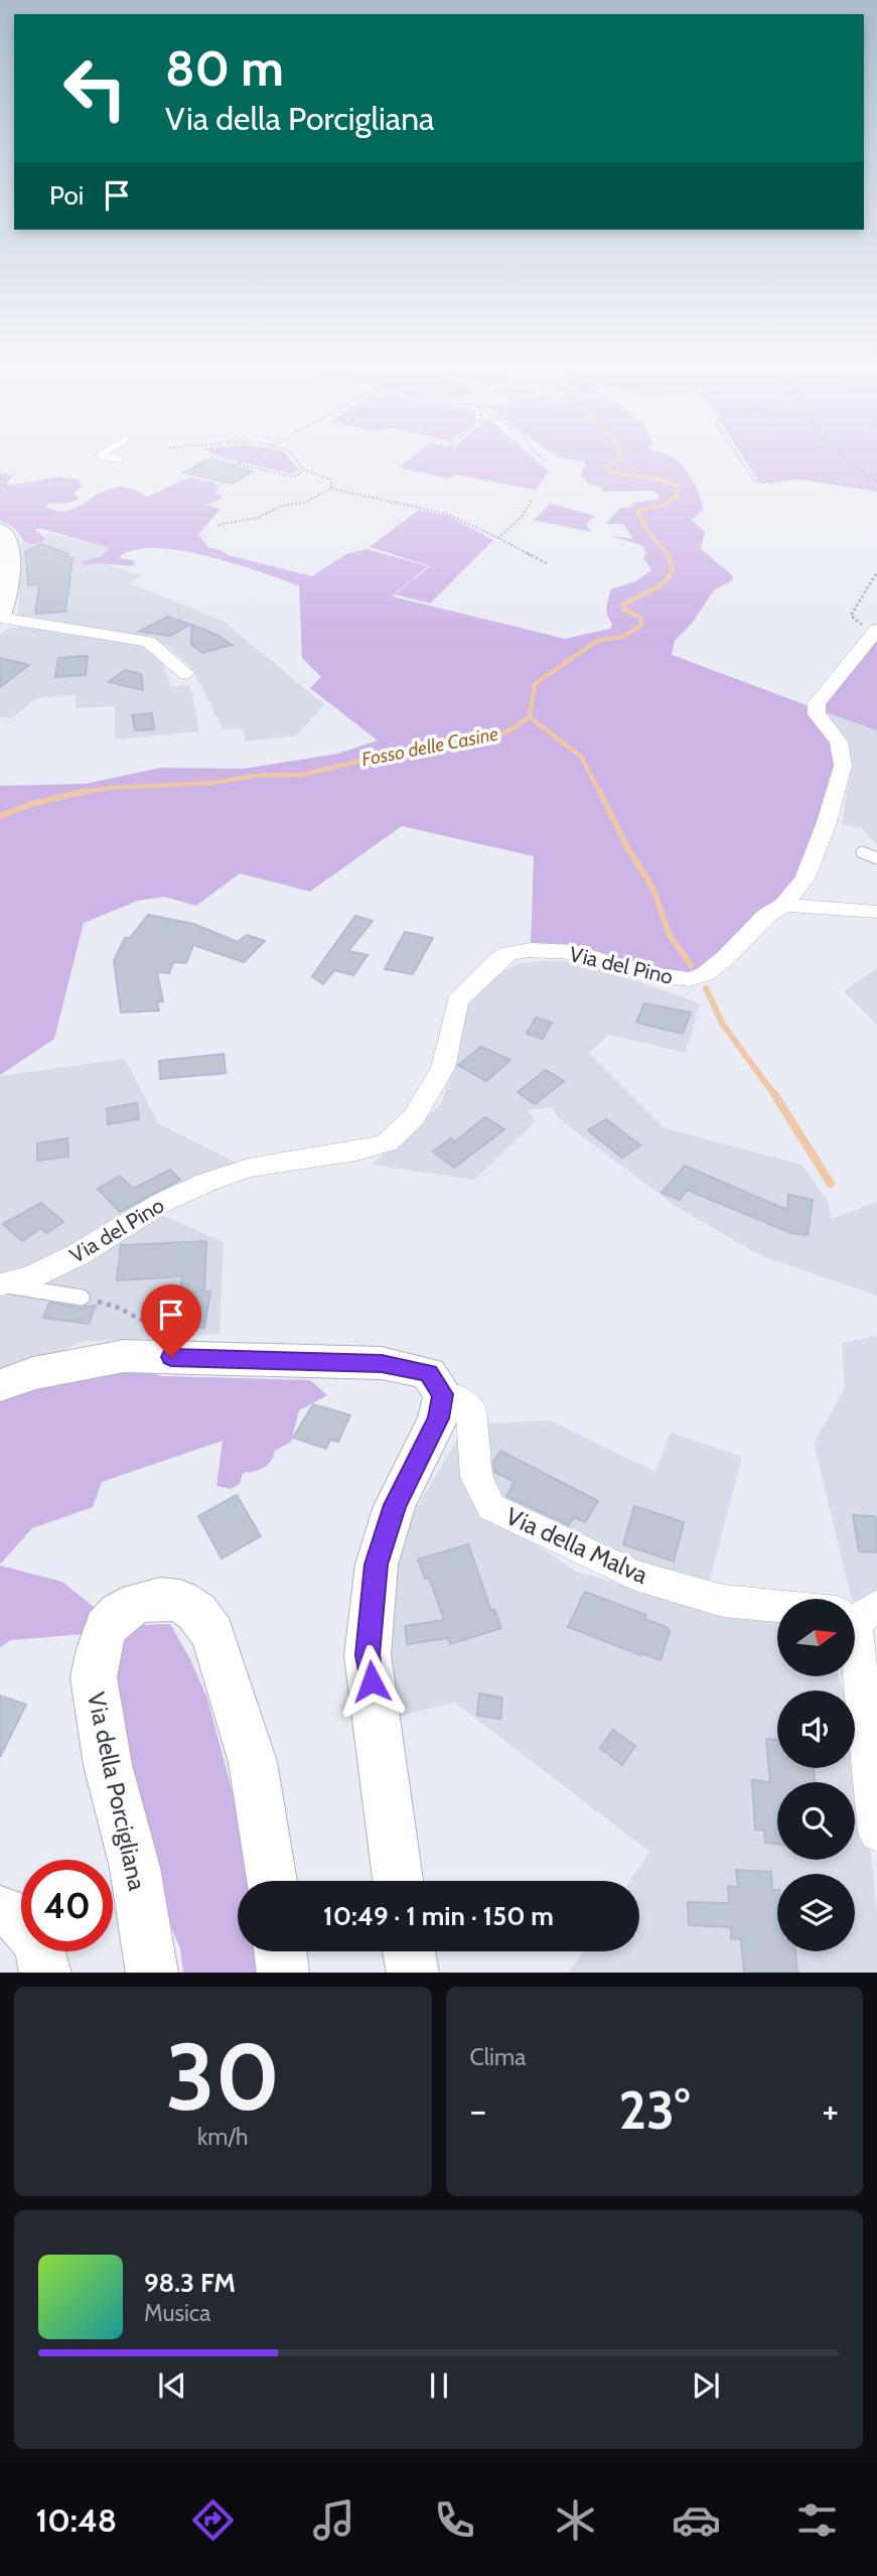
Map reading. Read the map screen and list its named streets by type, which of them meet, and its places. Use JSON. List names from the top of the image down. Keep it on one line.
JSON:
{"streets":{"street":["Via del Pino","Via della Malva","Via della Porcigliana"]},"water":["Fosso delle Casine"],"north":"right","page":{"turn":["80 m","Via della Porcigliana"],"then":"Poi","limit":"40","trip":"10:49 · 1 min · 150 m","tile":[["30","km/h"],"Clima"],"heat":["−","23°","+"],"song":["98.3 FM","Musica"],"tabs":"10:48"}}
